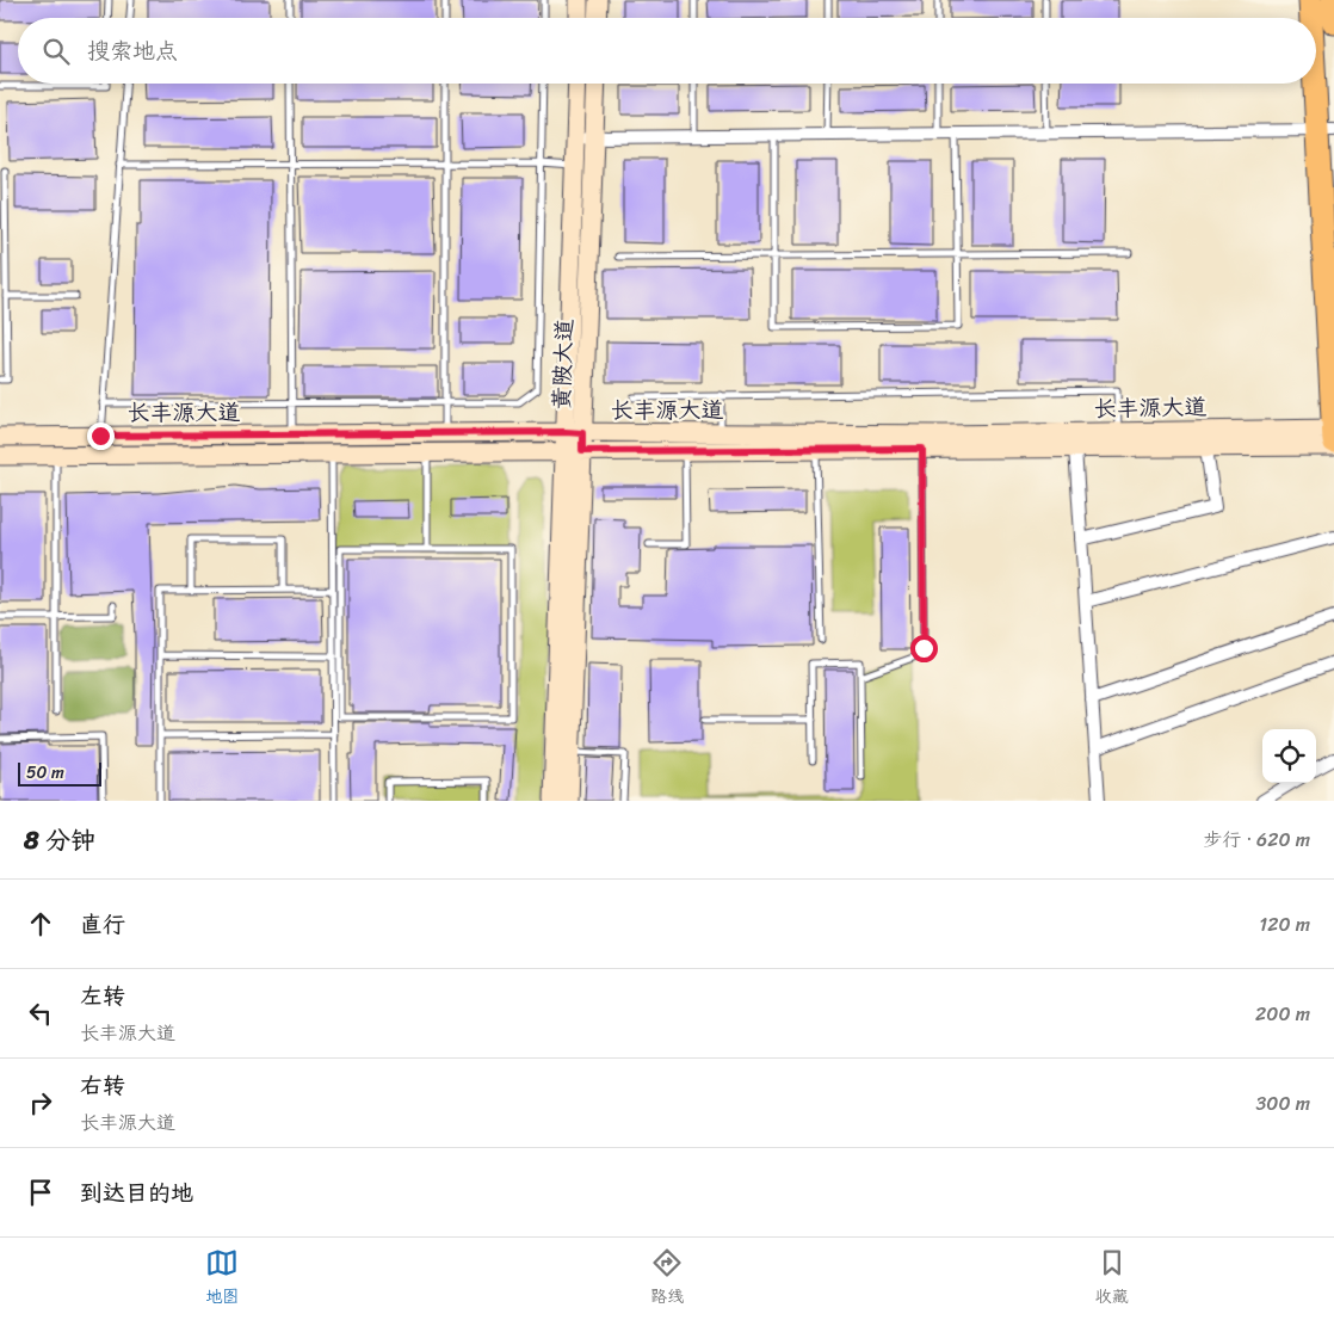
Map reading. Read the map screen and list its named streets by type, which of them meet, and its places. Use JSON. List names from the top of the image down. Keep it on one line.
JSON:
{"streets":{"main road":["黄陂大道","长丰源大道"]},"crossings":[["黄陂大道","长丰源大道"]],"scale_bar":"50 m","page":{"search":"搜索地点","scale":"50 m","heading":["8 分钟","步行 · 620 m"],"list":[["直行","120 m"],["左转","长丰源大道","200 m"],["右转","长丰源大道","300 m"],"到达目的地"],"nav":["地图","路线","收藏"]}}
